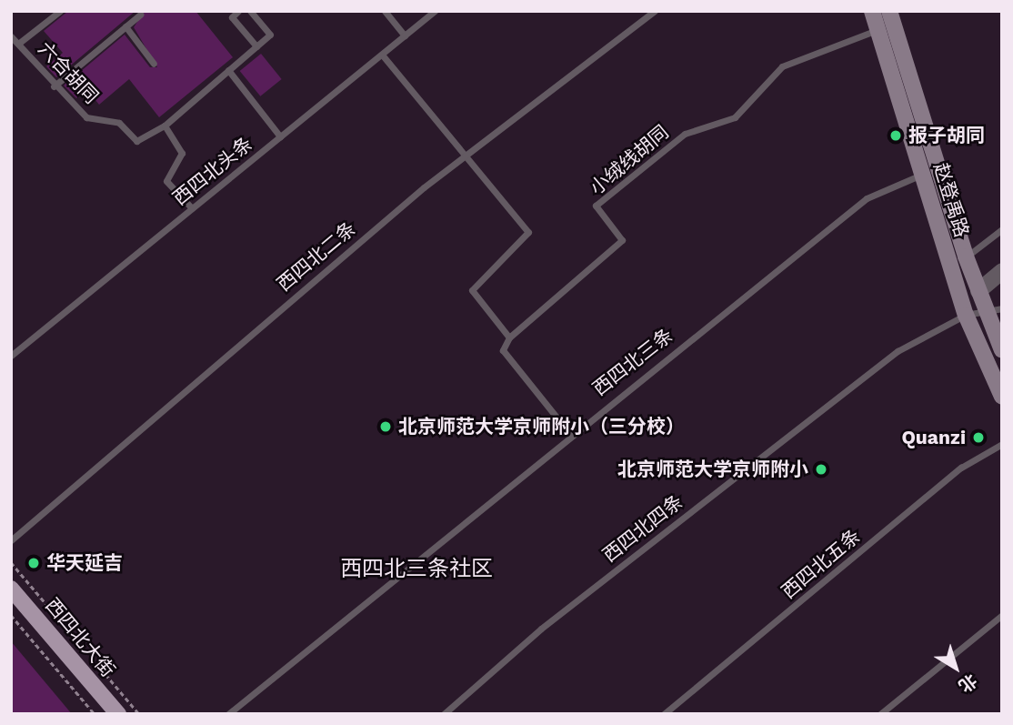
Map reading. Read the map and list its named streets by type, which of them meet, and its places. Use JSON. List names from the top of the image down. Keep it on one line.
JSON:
{"streets":{"main road":["赵登禹路","西四北大街"],"lane":["六合胡同","小绒线胡同","西四北头条","西四北二条","西四北三条","西四北四条","西四北五条"]},"crossings":[["小绒线胡同","赵登禹路"],["赵登禹路","西四北三条"],["赵登禹路","西四北四条"]],"districts":["西四北三条社区"],"places":["报子胡同","北京师范大学京师附小（三分校）","Quanzi","北京师范大学京师附小","华天延吉"],"north":"bottom right"}
